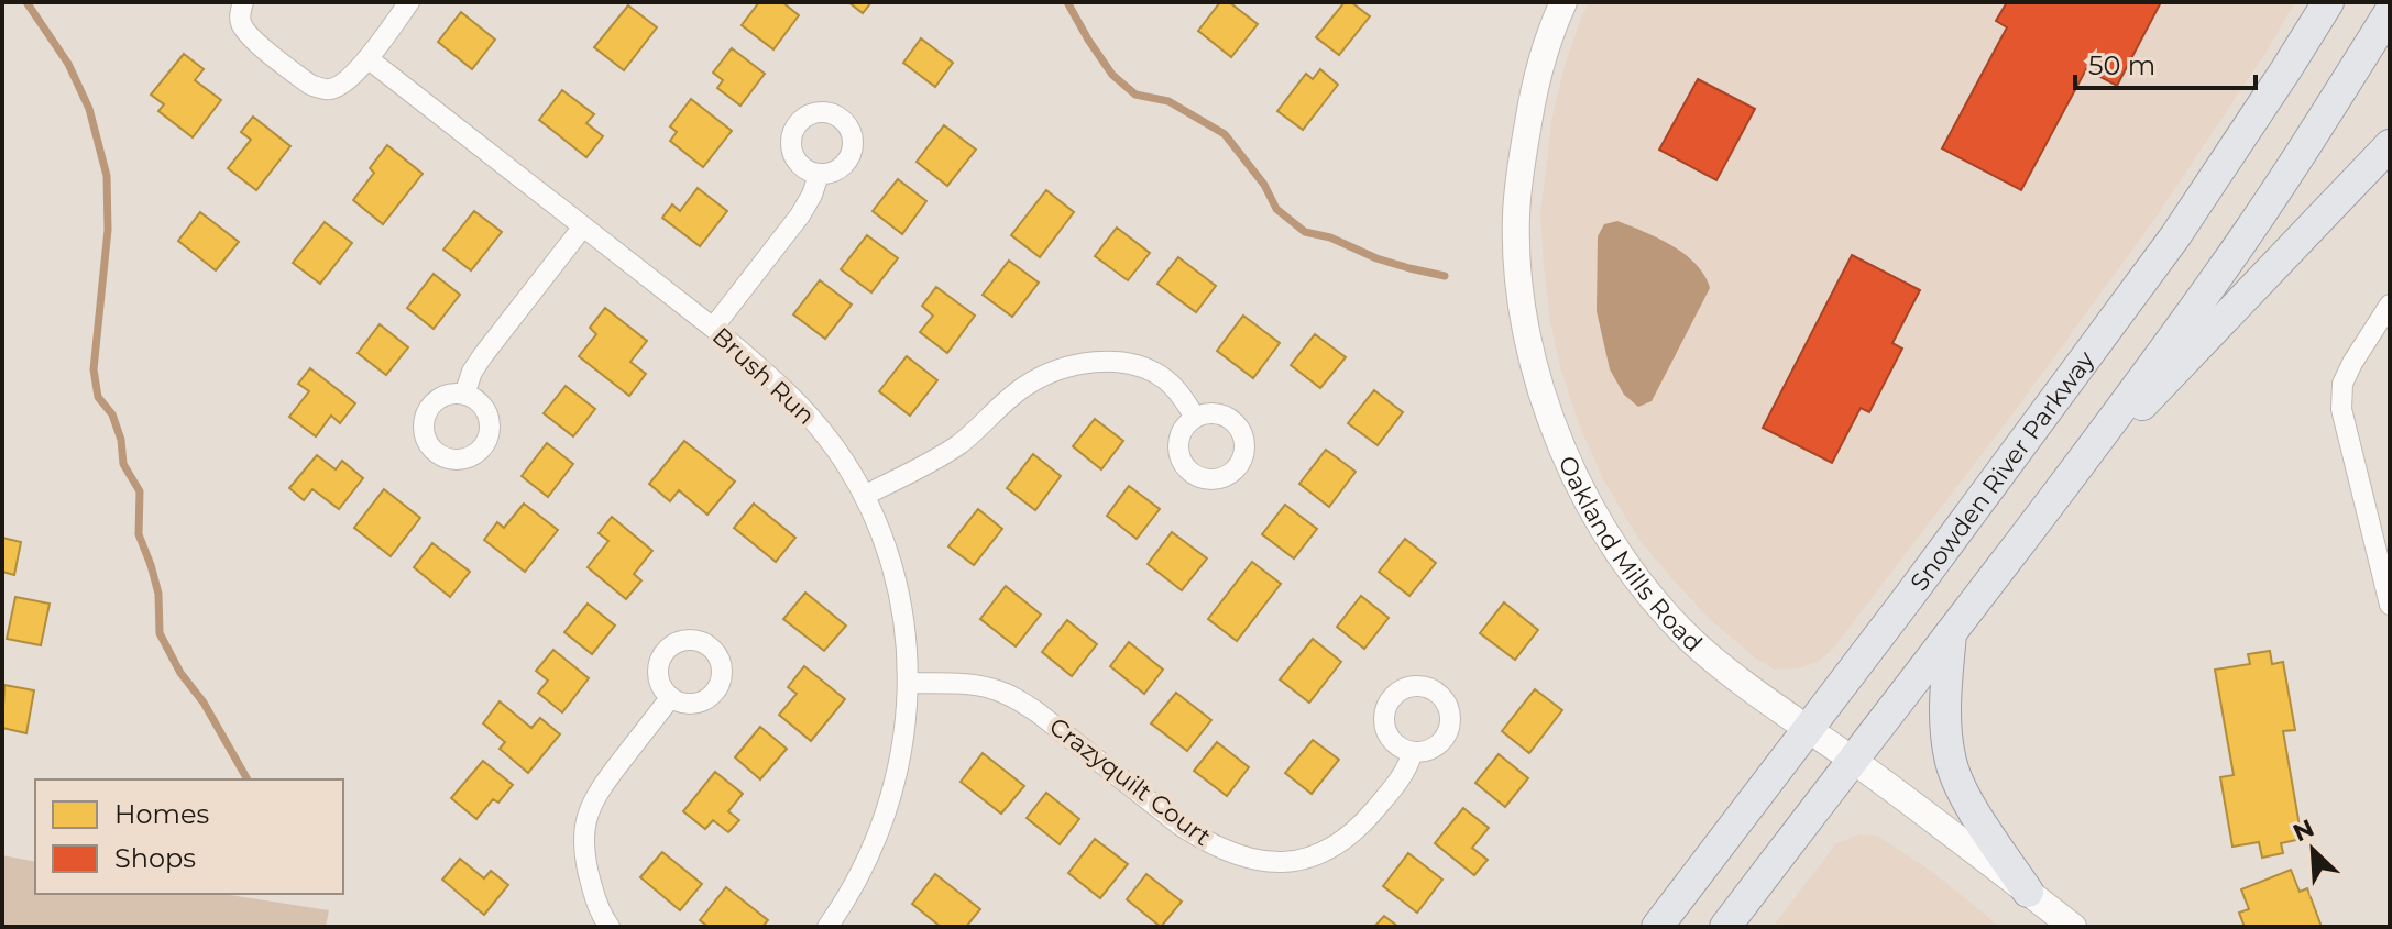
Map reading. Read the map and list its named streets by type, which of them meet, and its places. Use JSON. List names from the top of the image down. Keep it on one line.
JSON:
{"streets":{"main road":["Snowden River Parkway"],"street":["Brush Run","Oakland Mills Road","Crazyquilt Court"]},"crossings":[["Brush Run","Crazyquilt Court"],["Snowden River Parkway","Oakland Mills Road"]],"legend":["Homes","Shops"],"scale_bar":"50 m","north":"top left"}
